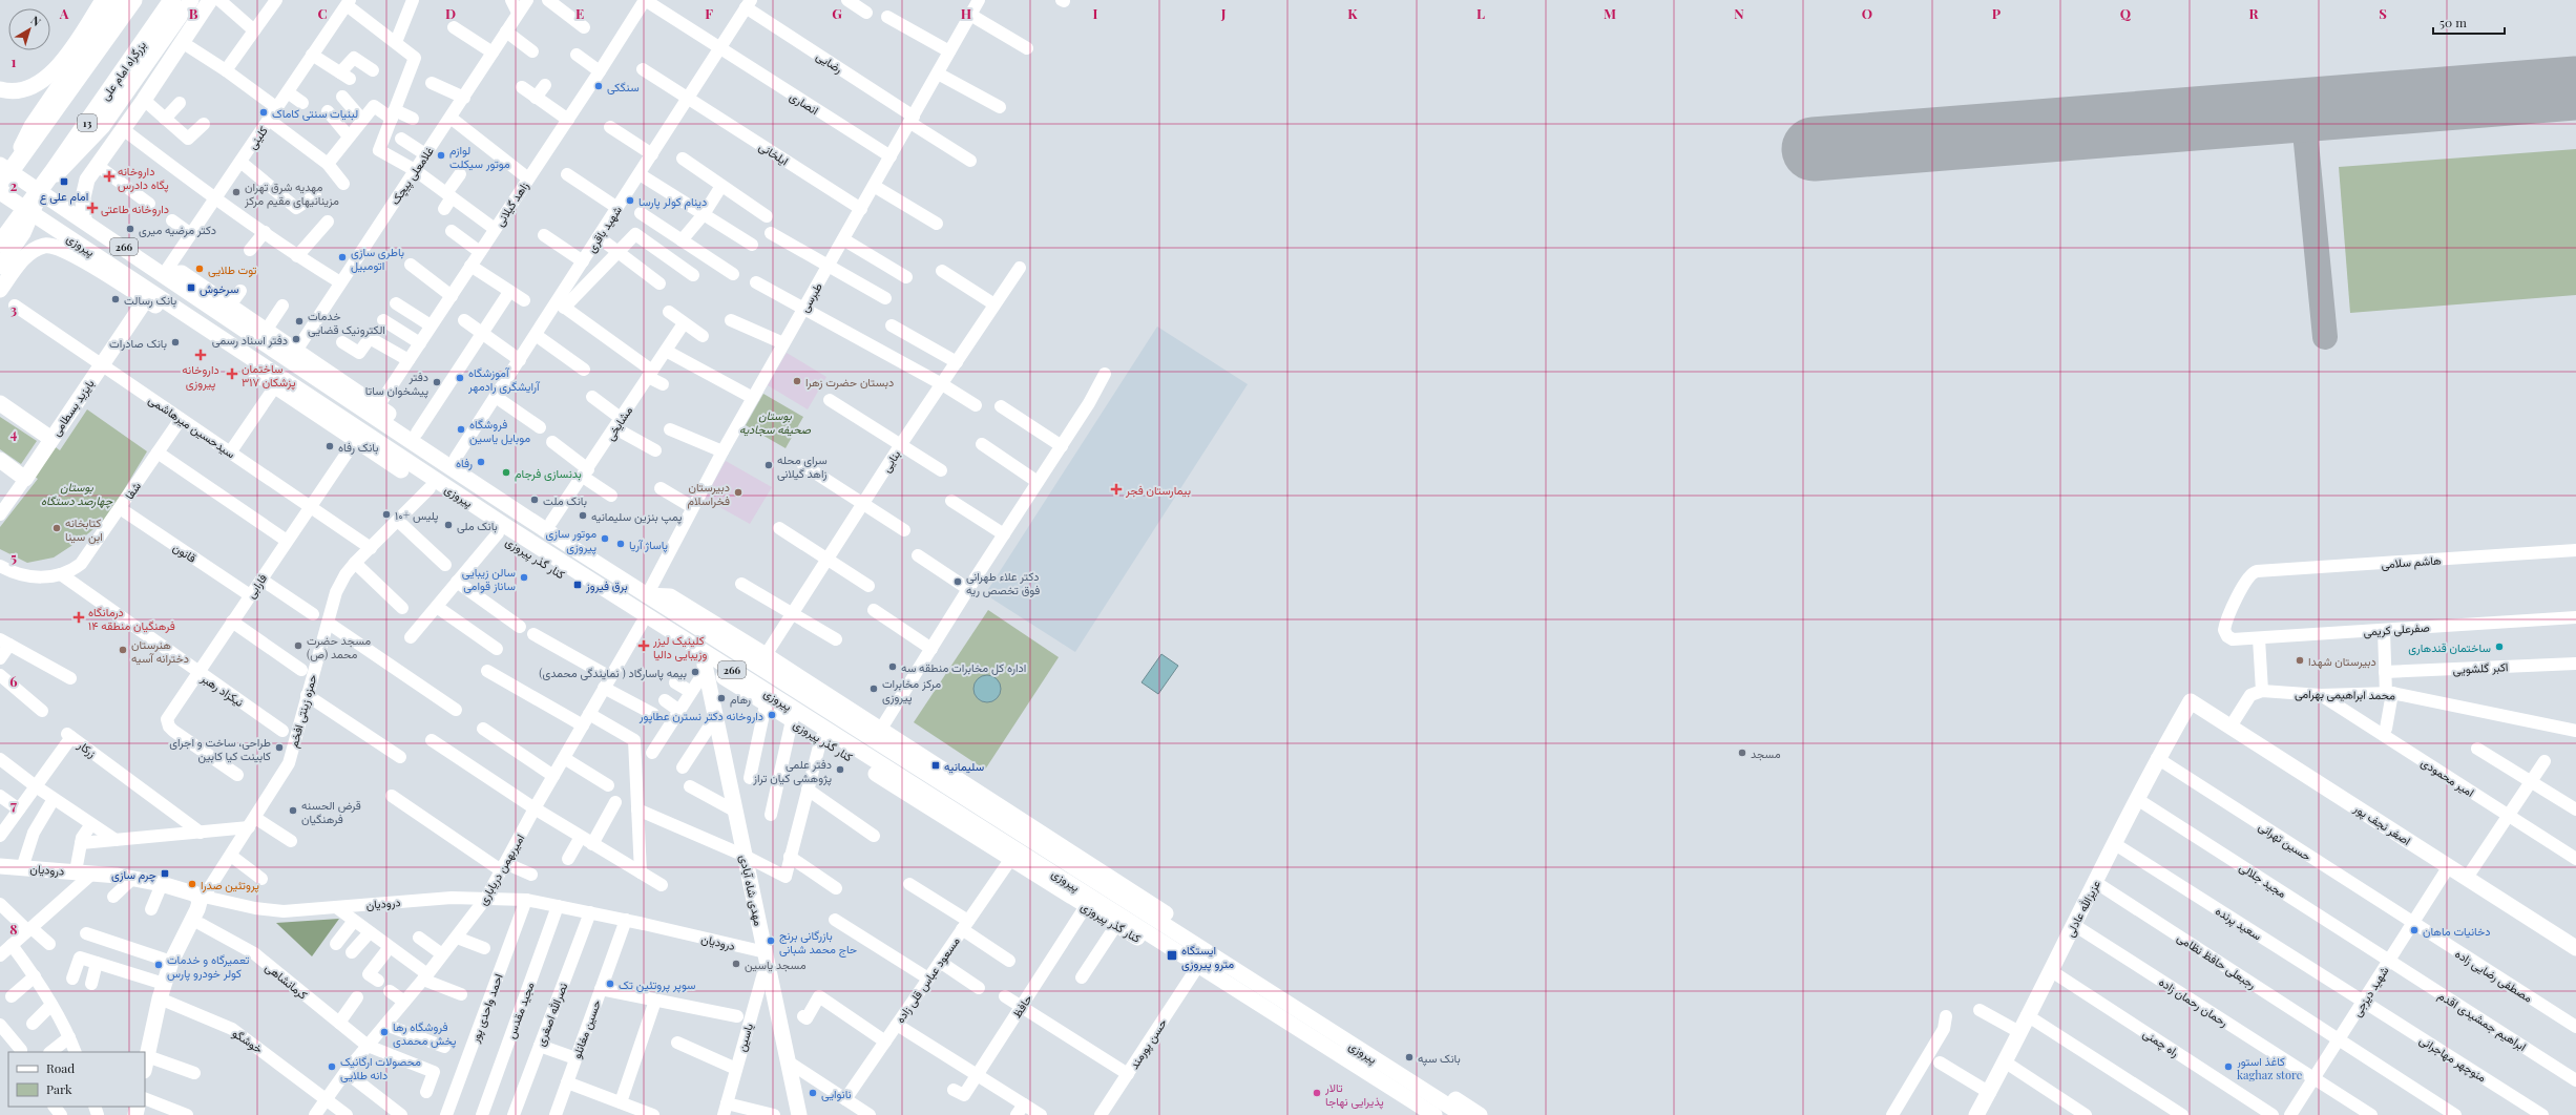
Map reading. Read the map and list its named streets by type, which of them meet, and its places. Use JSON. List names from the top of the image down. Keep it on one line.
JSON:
{"streets":{"highway":["بزرگراه امام علی","13"],"main road":["پیروزی","266","بایزید بسطامی","کنار گذر پیروزی","حمزه زینتی افخم","اصغر نجف پور","درودیان","مهدی شاه آبادی","عزیزالله عادلی"],"street":["رضایی","انصاری","کلینی","ایلخانی","غلامعلی پیچک","زاهد گیلانی","شهید باقری","طبرسی","مشایخی","سیدحسین میرهاشمی","بنایی","شفا","قانون","هاشم سلامی","فارابی","صفرعلی کریمی","اکبر گلشویی","نیکزاد رهبر","محمد ابراهیمی بهرامی","زرکار","امیر محمودی","حسین تهرانی","امیربهمن دریاباری","مجید جلالی","سعید پرنده","رجبعلی حافظ نظامی","مصطفی رضایی زاده","مسعود عباس قلی زاده","کرمانشاهی","شهید دیزجی","رحمان رحمان زاده","حافظ","احمد واحدی پور","مجید مقدس","نصرالله اصغری","ابراهیم جمشیدی اقدم","حسین مغانلو","یاسین","خوشگو","راه چمنی","حسن پورمند","منوچهر مهاجرانی"]},"crossings":[["رضایی","شهید باقری"],["رضایی","طبرسی"],["بزرگراه امام علی","پیروزی"],["انصاری","زاهد گیلانی"],["انصاری","شهید باقری"],["انصاری","طبرسی"],["کلینی","پیروزی"],["ایلخانی","شهید باقری"],["ایلخانی","طبرسی"],["غلامعلی پیچک","پیروزی"],["زاهد گیلانی","پیروزی"],["شهید باقری","پیروزی"],["پیروزی","طبرسی"],["پیروزی","مشایخی"],["پیروزی","بنایی"],["پیروزی","کنار گذر پیروزی"],["پیروزی","مسعود عباس قلی زاده"],["پیروزی","حافظ"],["پیروزی","حسن پورمند"],["بایزید بسطامی","سیدحسین میرهاشمی"],["سیدحسین میرهاشمی","شفا"],["سیدحسین میرهاشمی","فارابی"],["سیدحسین میرهاشمی","حمزه زینتی افخم"],["شفا","قانون"],["شفا","نیکزاد رهبر"],["قانون","فارابی"],["کنار گذر پیروزی","فارابی"],["کنار گذر پیروزی","حمزه زینتی افخم"],["کنار گذر پیروزی","امیربهمن دریاباری"],["کنار گذر پیروزی","مهدی شاه آبادی"],["کنار گذر پیروزی","مسعود عباس قلی زاده"],["کنار گذر پیروزی","حافظ"],["کنار گذر پیروزی","حسن پورمند"],["هاشم سلامی","صفرعلی کریمی"],["فارابی","نیکزاد رهبر"],["محمد ابراهیمی بهرامی","امیر محمودی"],["حمزه زینتی افخم","درودیان"],["حمزه زینتی افخم","خوشگو"],["اصغر نجف پور","عزیزالله عادلی"],["اصغر نجف پور","شهید دیزجی"],["حسین تهرانی","عزیزالله عادلی"],["حسین تهرانی","مصطفی رضایی زاده"],["حسین تهرانی","شهید دیزجی"],["درودیان","امیربهمن دریاباری"],["درودیان","مهدی شاه آبادی"],["درودیان","احمد واحدی پور"],["درودیان","مجید مقدس"],["درودیان","نصرالله اصغری"],["درودیان","حسین مغانلو"],["درودیان","یاسین"],["امیربهمن دریاباری","کرمانشاهی"],["امیربهمن دریاباری","خوشگو"],["مجید جلالی","عزیزالله عادلی"],["مجید جلالی","شهید دیزجی"],["مجید جلالی","ابراهیم جمشیدی اقدم"],["مهدی شاه آبادی","یاسین"],["عزیزالله عادلی","سعید پرنده"],["عزیزالله عادلی","رجبعلی حافظ نظامی"],["عزیزالله عادلی","رحمان رحمان زاده"],["عزیزالله عادلی","راه چمنی"],["سعید پرنده","شهید دیزجی"],["سعید پرنده","منوچهر مهاجرانی"],["رجبعلی حافظ نظامی","شهید دیزجی"],["مصطفی رضایی زاده","شهید دیزجی"],["شهید دیزجی","رحمان رحمان زاده"],["شهید دیزجی","ابراهیم جمشیدی اقدم"],["شهید دیزجی","منوچهر مهاجرانی"]],"parks":["بوستان صحیفه سجادیه","بوستان چهارصد دستگاه"],"places":{"other":["سنگکی","لبنیات سنتی کاماک","لوازم موتور سیکلت","مهدیه شرق تهران مزینانیهای مقیم مرکز","دینام کولر پارسا","دکتر مرضیه میری","باطری سازی اتومبیل","توت طلایی","بانک رسالت","خدمات الکترونیک قضایی","دفتر اسناد رسمی","بانک صادرات","آموزشگاه آرایشگری رادمهر","دبستان حضرت زهرا","دفتر پیشخوان ساتا","فروشگاه موبایل یاسین","بانک رفاه","رفاه","سرای محله زاهد گیلانی","بدنسازی فرجام","دبیرستان فخراسلام","بانک ملت","پلیس +۱۰","پمپ بنزین سلیمانیه","بانک ملی","کتابخانه ابن سینا","موتور سازی پیروزی","پاساژ آریا","سالن زیبایی ساناز قوامی","دکتر علاء طهرانی فوق تخصص ریه","مسجد حضرت محمد (ص)","ساختمان قندهاری","هنرستان دخترانه آسیه","دبیرستان شهدا","اداره کل مخابرات منطقه سه","بیمه پاسارگاد ( نمایندگی محمدی)","مرکز مخابرات پیروزی","رهام","داروخانه دکتر نسترن عطاپور","طراحی، ساخت و اجرای کابینت کیا کابین","مسجد","دفتر علمی پژوهشی کیان تراز","قرض الحسنه فرهنگیان","پروتئین صدرا","دخانیات ماهان","بازرگانی برنج حاج محمد شبانی","مسجد یاسین","تعمیرگاه و خدمات کولر خودرو پارس","سوپر پروتئین تک","فروشگاه رها پخش محمدی","بانک سپه","محصولات ارگانیک دانه طلایی","کاغذ استور kaghaz store","نانوایی","تالار پذیرایی نهاجا"],"health":["داروخانه پگاه دادرس","داروخانه طاعتی","داروخانه پیروزی","ساختمان پزشکان ۳۱۷","بیمارستان فجر","درمانگاه فرهنگیان منطقه ۱۴","کلینیک لیزر وزیبایی دالیا"],"transit":["امام علی ع","سرخوش","برق فیروز","سلیمانیه","چرم سازی","ایستگاه مترو پیروزی"]},"legend":["Road","Park"],"scale_bar":"50 m","north":"top right","grid":{"columns":["A","B","C","D","E","F","G","H","I","J","K","L","M","N","O","P","Q","R","S"],"rows":["1","2","3","4","5","6","7","8"]}}
